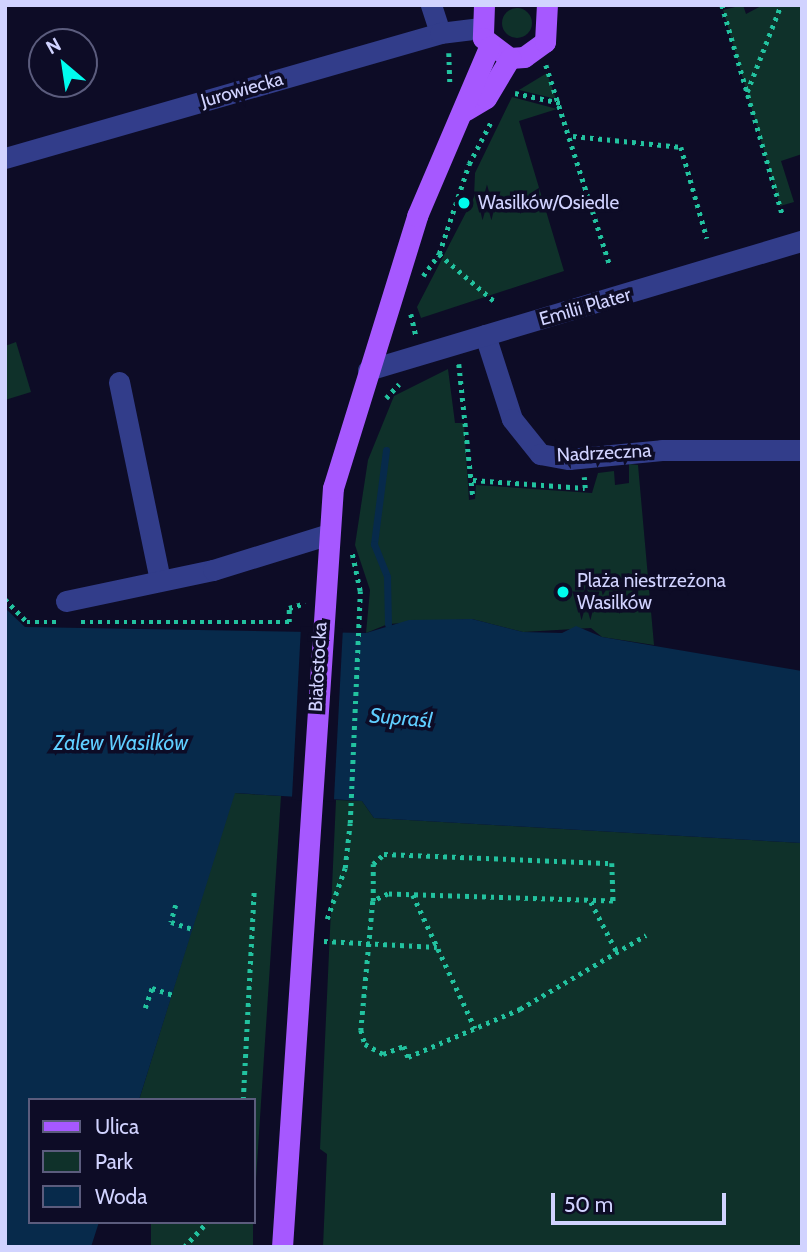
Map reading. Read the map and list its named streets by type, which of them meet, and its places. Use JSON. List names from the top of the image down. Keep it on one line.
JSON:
{"streets":{"main road":["Białostocka"],"street":["Jurowiecka","Emilii Plater","Nadrzeczna"]},"crossings":[["Jurowiecka","Białostocka"],["Emilii Plater","Nadrzeczna"],["Emilii Plater","Białostocka"]],"water":["Supraśl","Zalew Wasilków"],"places":["Wasilków/Osiedle","Plaża niestrzeżona Wasilków"],"legend":["Ulica","Park","Woda"],"scale_bar":"50 m","north":"top left"}
